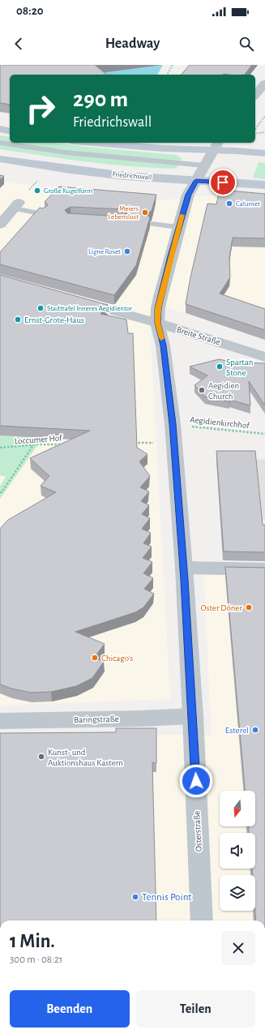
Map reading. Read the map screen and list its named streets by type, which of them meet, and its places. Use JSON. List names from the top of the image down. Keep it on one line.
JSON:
{"streets":{"main road":["Friedrichswall"],"street":["Breite Straße","Baringstraße","Osterstraße"],"path":["Aegidienkirchhof","Loccumer Hof"]},"crossings":[["Friedrichswall","Osterstraße"],["Breite Straße","Osterstraße"],["Aegidienkirchhof","Osterstraße"],["Baringstraße","Osterstraße"]],"places":["Große Kugelform","Calumet","Meiers Lebenslust","Ligne Roset","Stadttafel Inneres Aegidientor","Ernst-Grote-Haus","Spartan Stone","Aegidien Church","Oster Döner","Chicago's","Esterel","Kunst- und Auktionshaus Kastern","Tennis Point"],"north":"bottom","page":{"status":"08:20","header":"Headway","turn":["290 m","Friedrichswall"],"heading":["1 Min.","300 m · 08:21"],"buttons":["Beenden","Teilen"]}}
